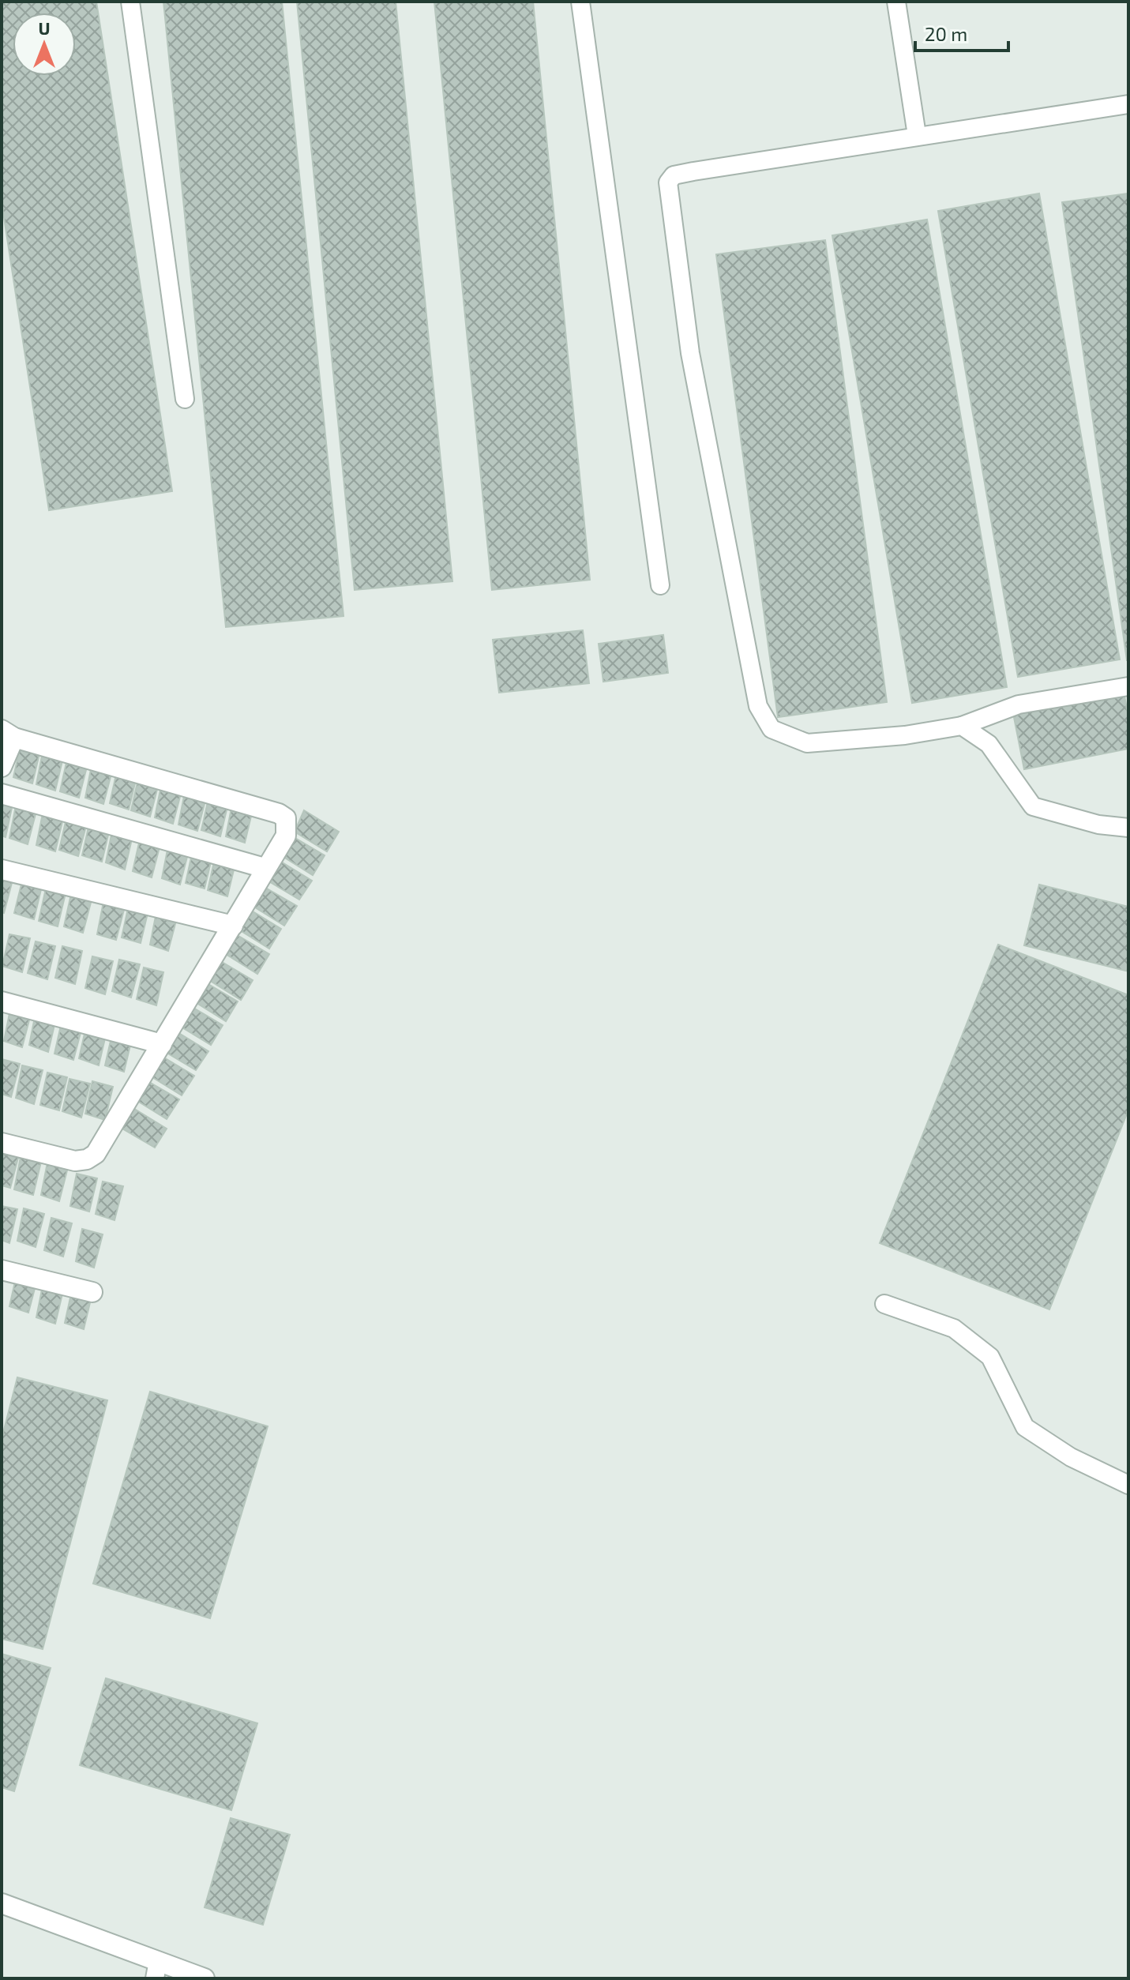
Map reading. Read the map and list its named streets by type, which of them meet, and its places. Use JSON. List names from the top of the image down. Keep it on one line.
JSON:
{"scale_bar":"20 m","north":"top"}
